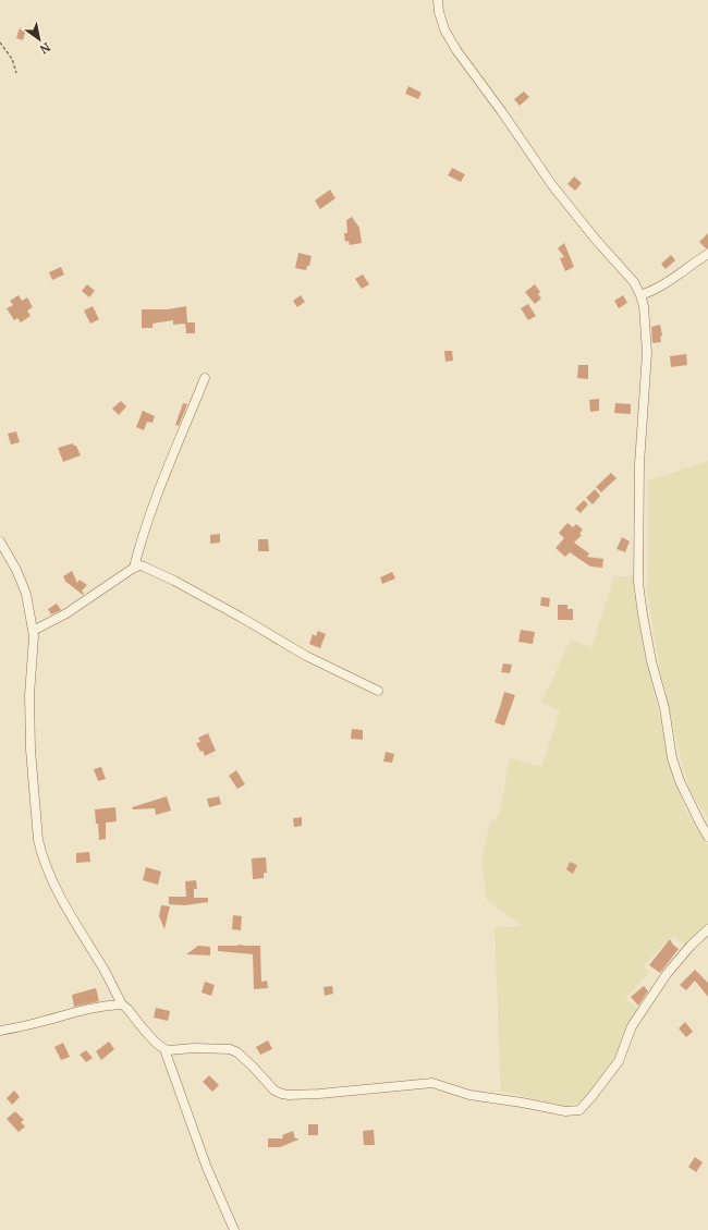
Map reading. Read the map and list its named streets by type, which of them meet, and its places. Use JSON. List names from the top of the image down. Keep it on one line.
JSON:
{"north":"bottom right"}
